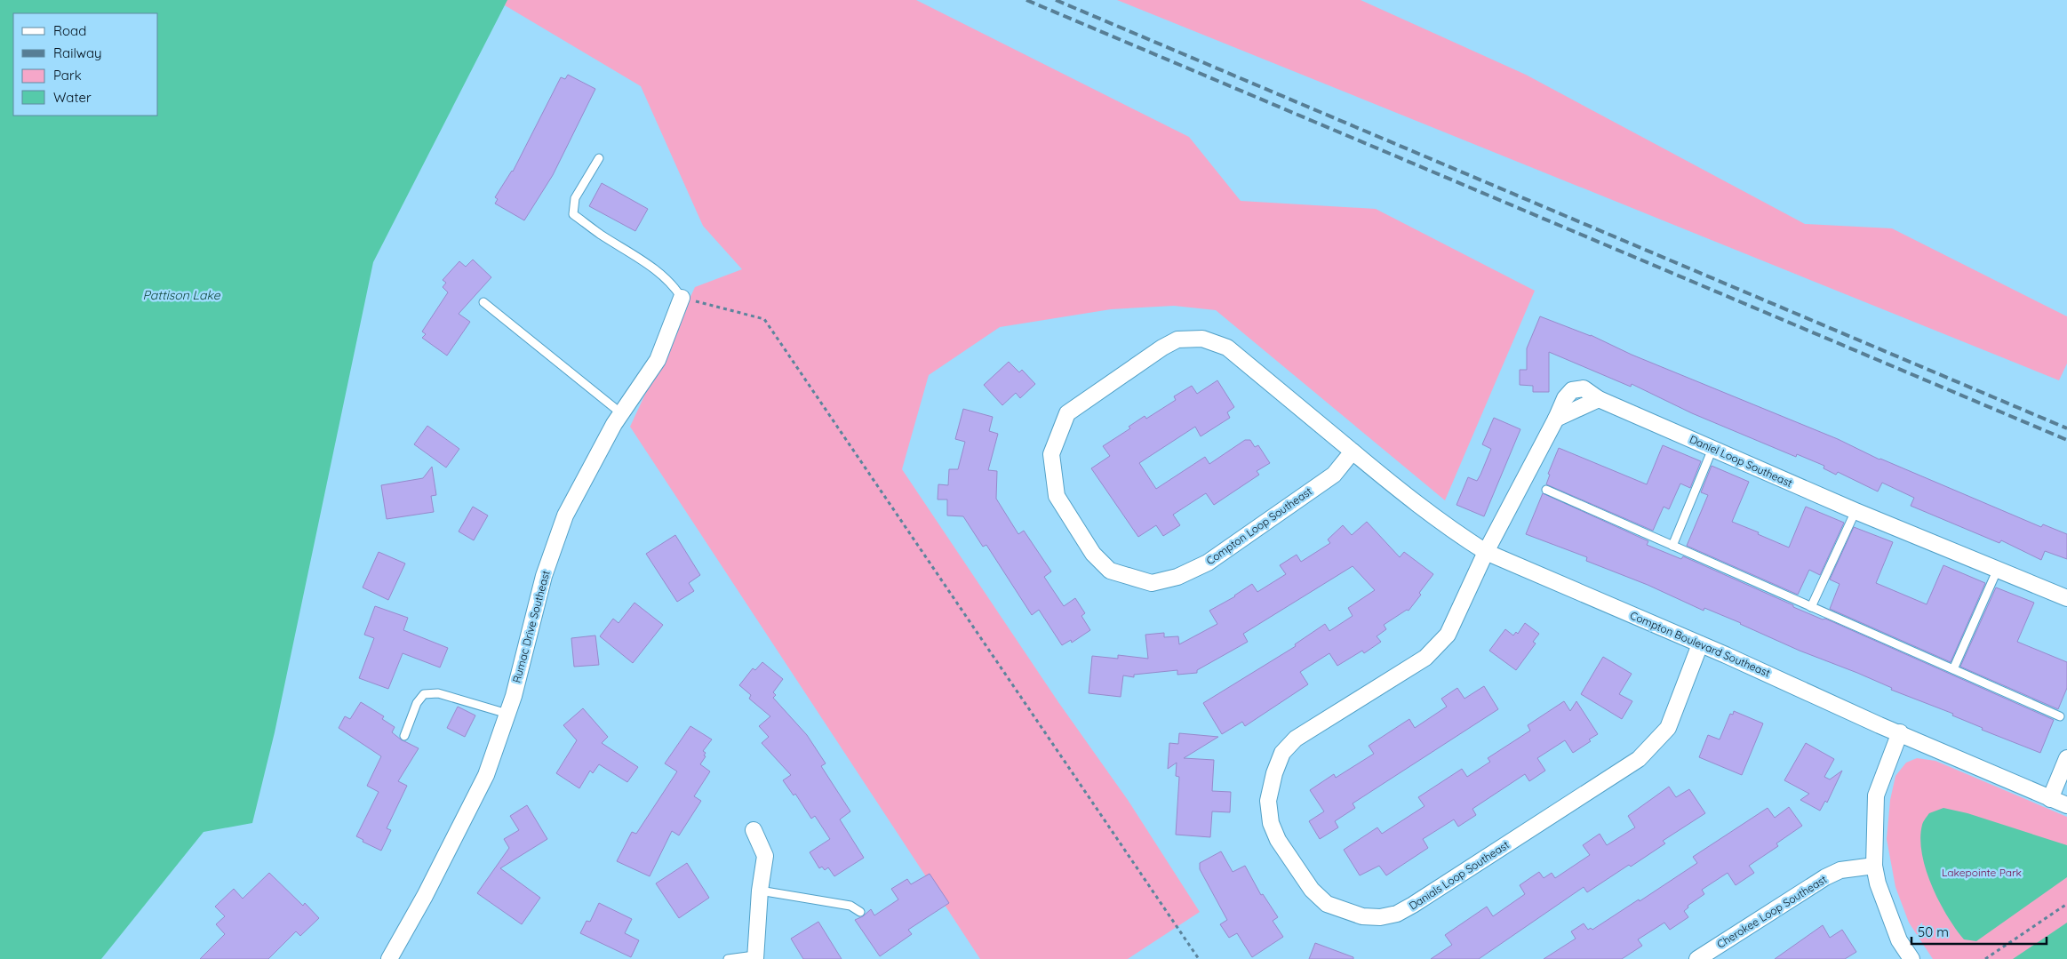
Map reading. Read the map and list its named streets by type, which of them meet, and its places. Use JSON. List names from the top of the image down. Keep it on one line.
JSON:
{"streets":{"street":["Daniel Loop Southeast","Compton Loop Southeast","Rumac Drive Southeast","Compton Boulevard Southeast","Danials Loop Southeast","Cherokee Loop Southeast"]},"crossings":[["Daniel Loop Southeast","Compton Boulevard Southeast"],["Daniel Loop Southeast","Danials Loop Southeast"],["Compton Loop Southeast","Compton Boulevard Southeast"],["Compton Boulevard Southeast","Danials Loop Southeast"]],"water":["Pattison Lake"],"parks":["Lakepointe Park"],"legend":["Road","Railway","Park","Water"],"scale_bar":"50 m"}
